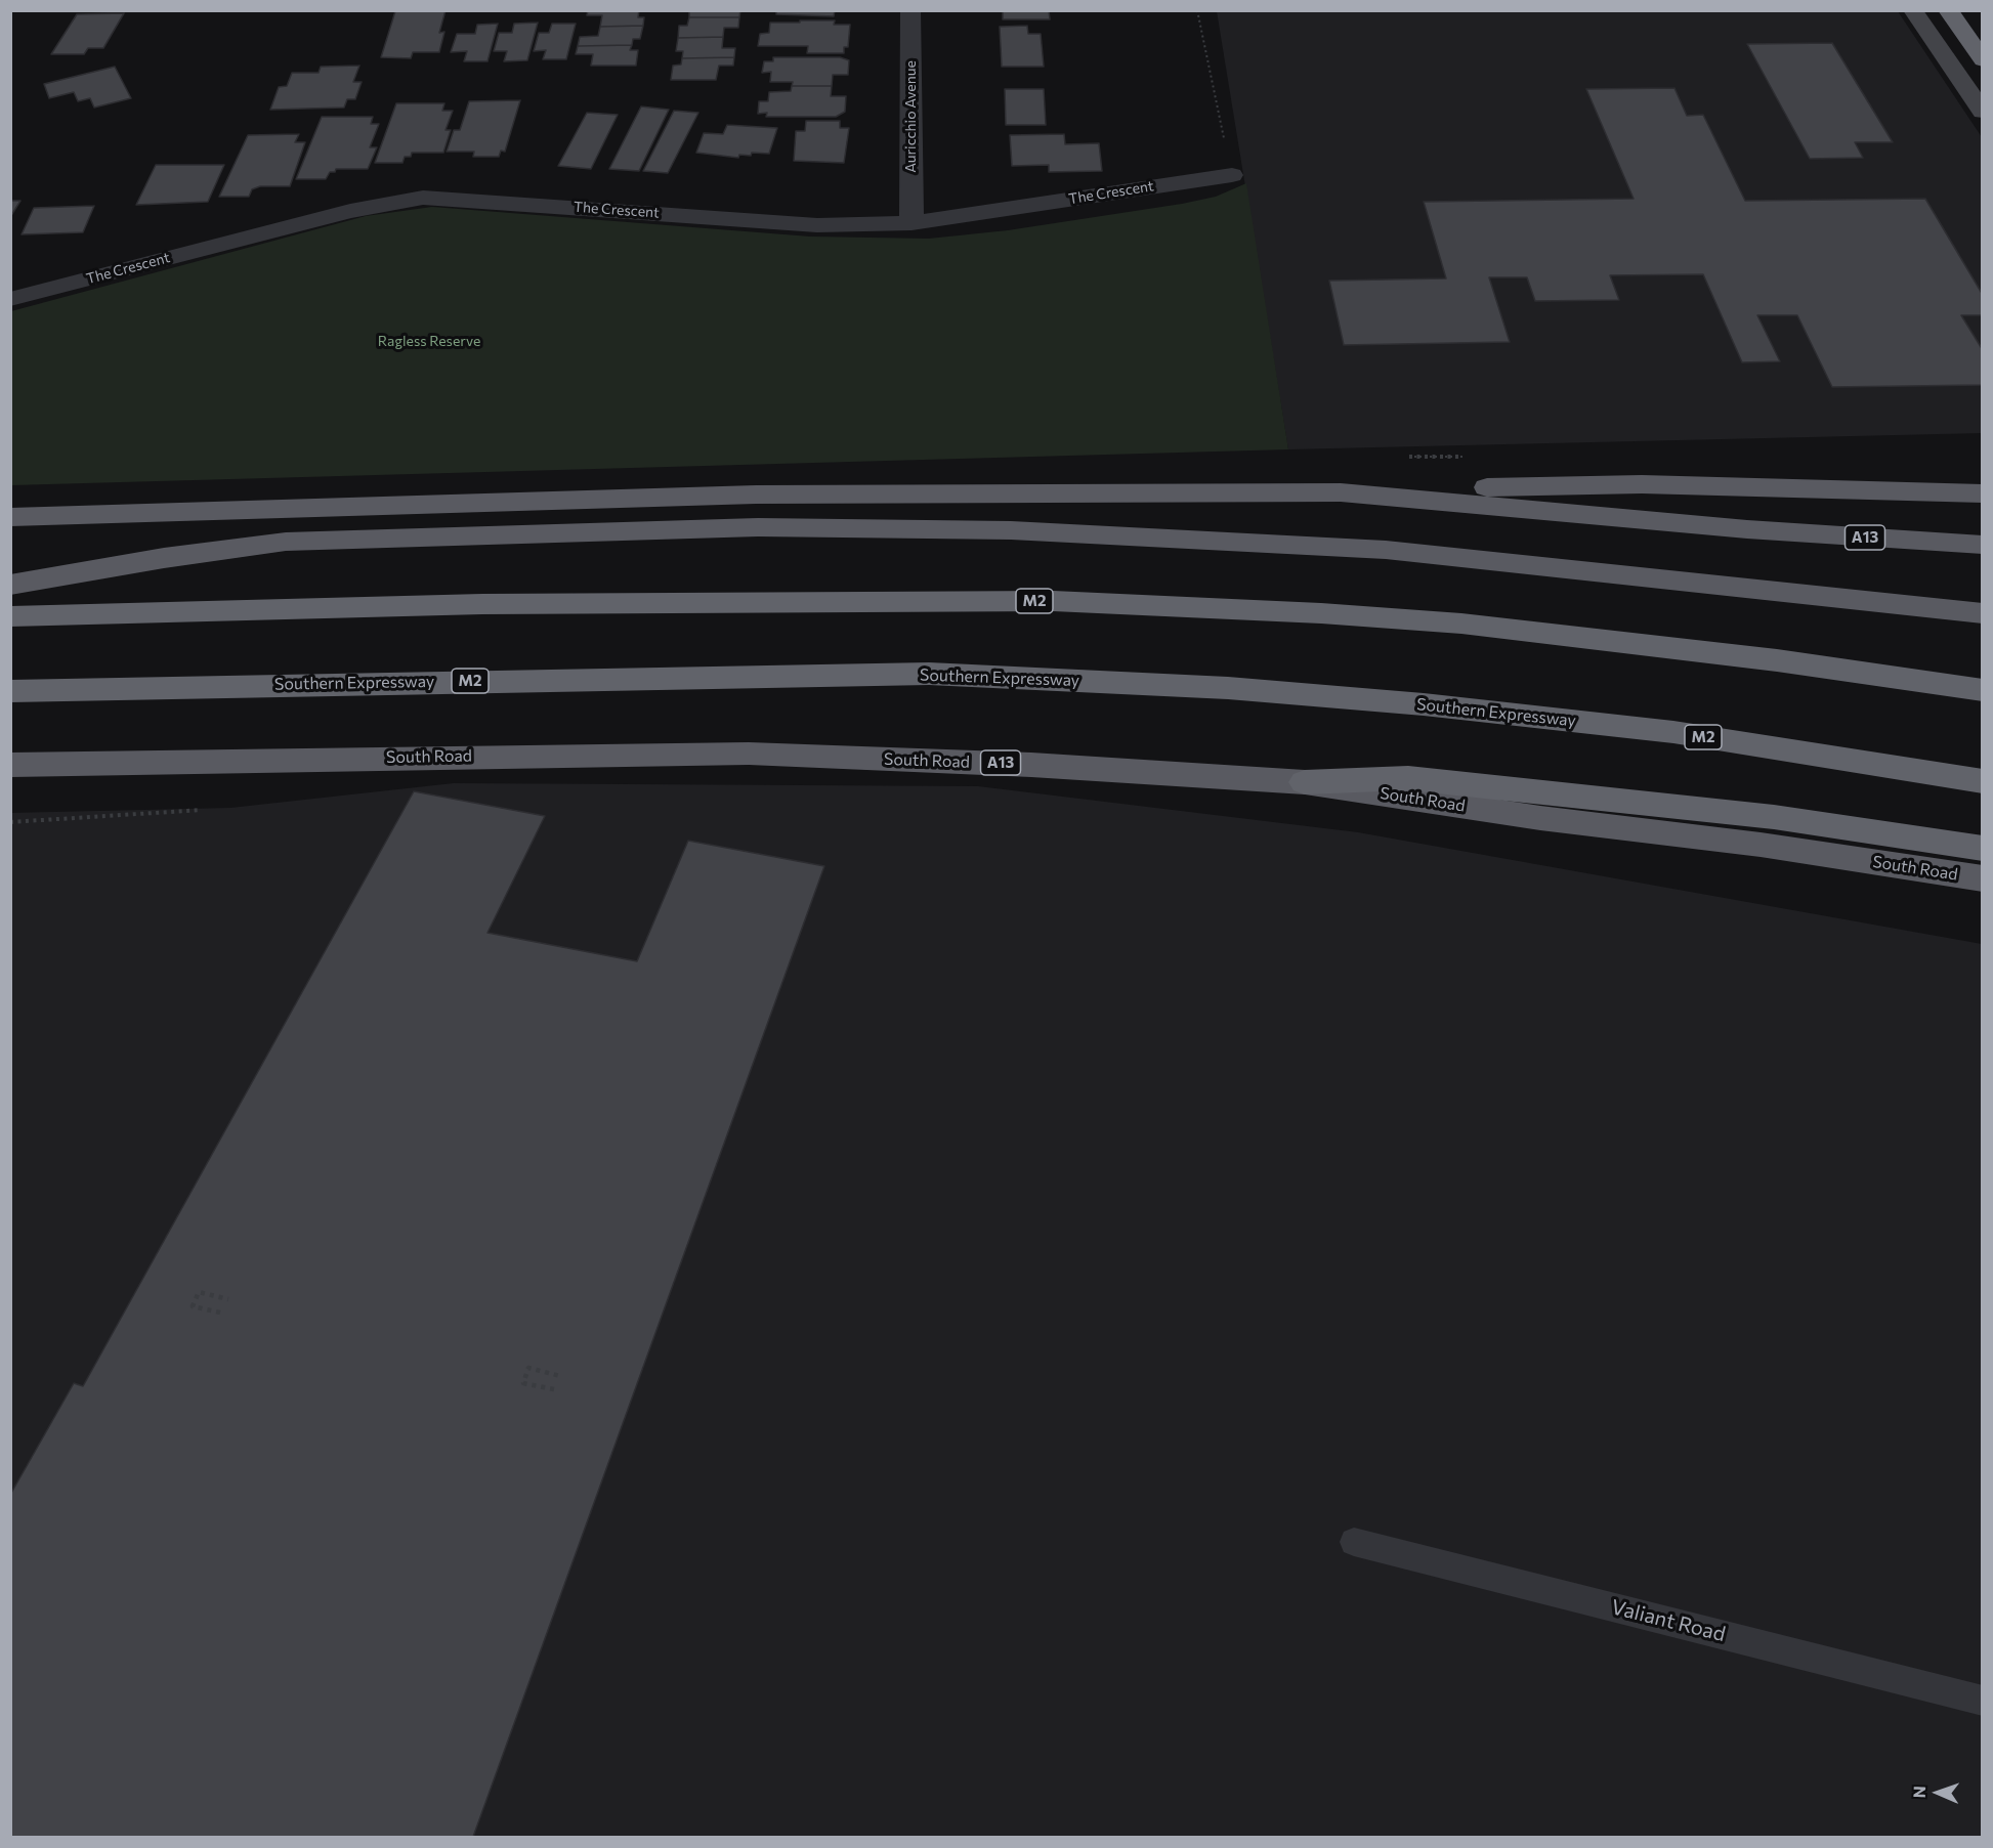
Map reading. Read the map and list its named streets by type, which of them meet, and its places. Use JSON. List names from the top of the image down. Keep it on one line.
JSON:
{"streets":{"highway":["A13","M2","Southern Expressway","South Road"],"street":["Auricchio Avenue","The Crescent"],"lane":["Valiant Road"]},"crossings":[["Auricchio Avenue","The Crescent"]],"parks":["Ragless Reserve"],"north":"left"}
